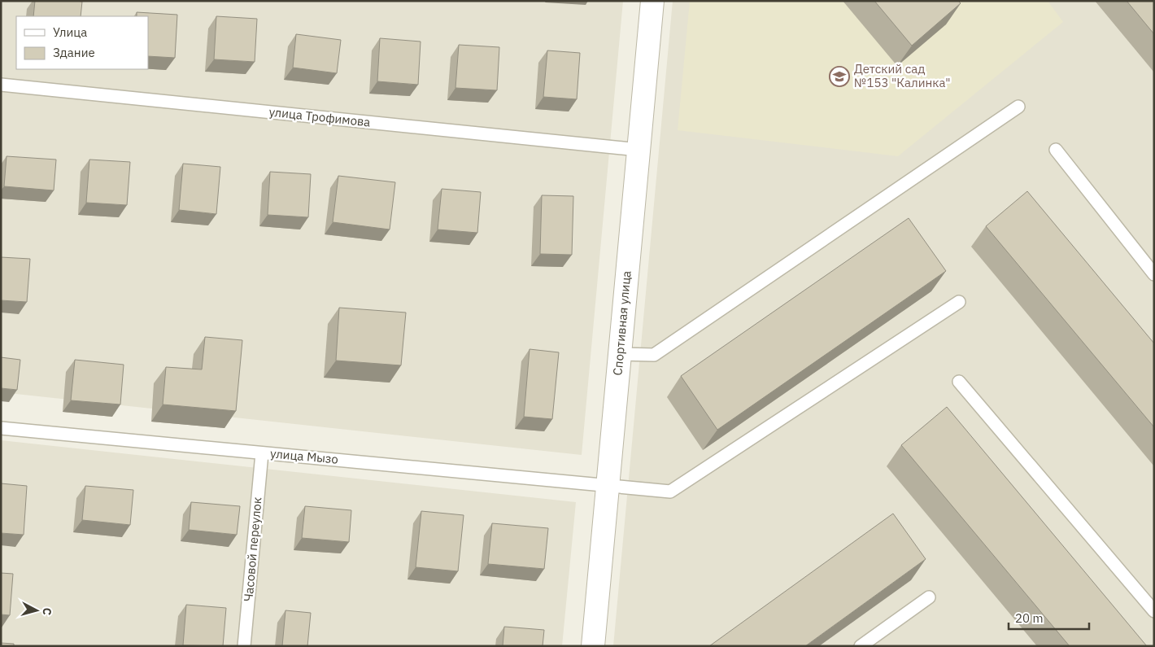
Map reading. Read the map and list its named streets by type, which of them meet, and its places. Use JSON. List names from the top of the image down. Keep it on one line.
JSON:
{"streets":{"street":["Спортивная улица"],"lane":["улица Трофимова","улица Мызо","Часовой переулок"]},"crossings":[["улица Трофимова","Спортивная улица"],["Спортивная улица","улица Мызо"],["улица Мызо","Часовой переулок"]],"places":{"school or university":["Детский сад №153 \"Калинка\""]},"legend":["Улица","Здание"],"scale_bar":"20 m","north":"right"}
